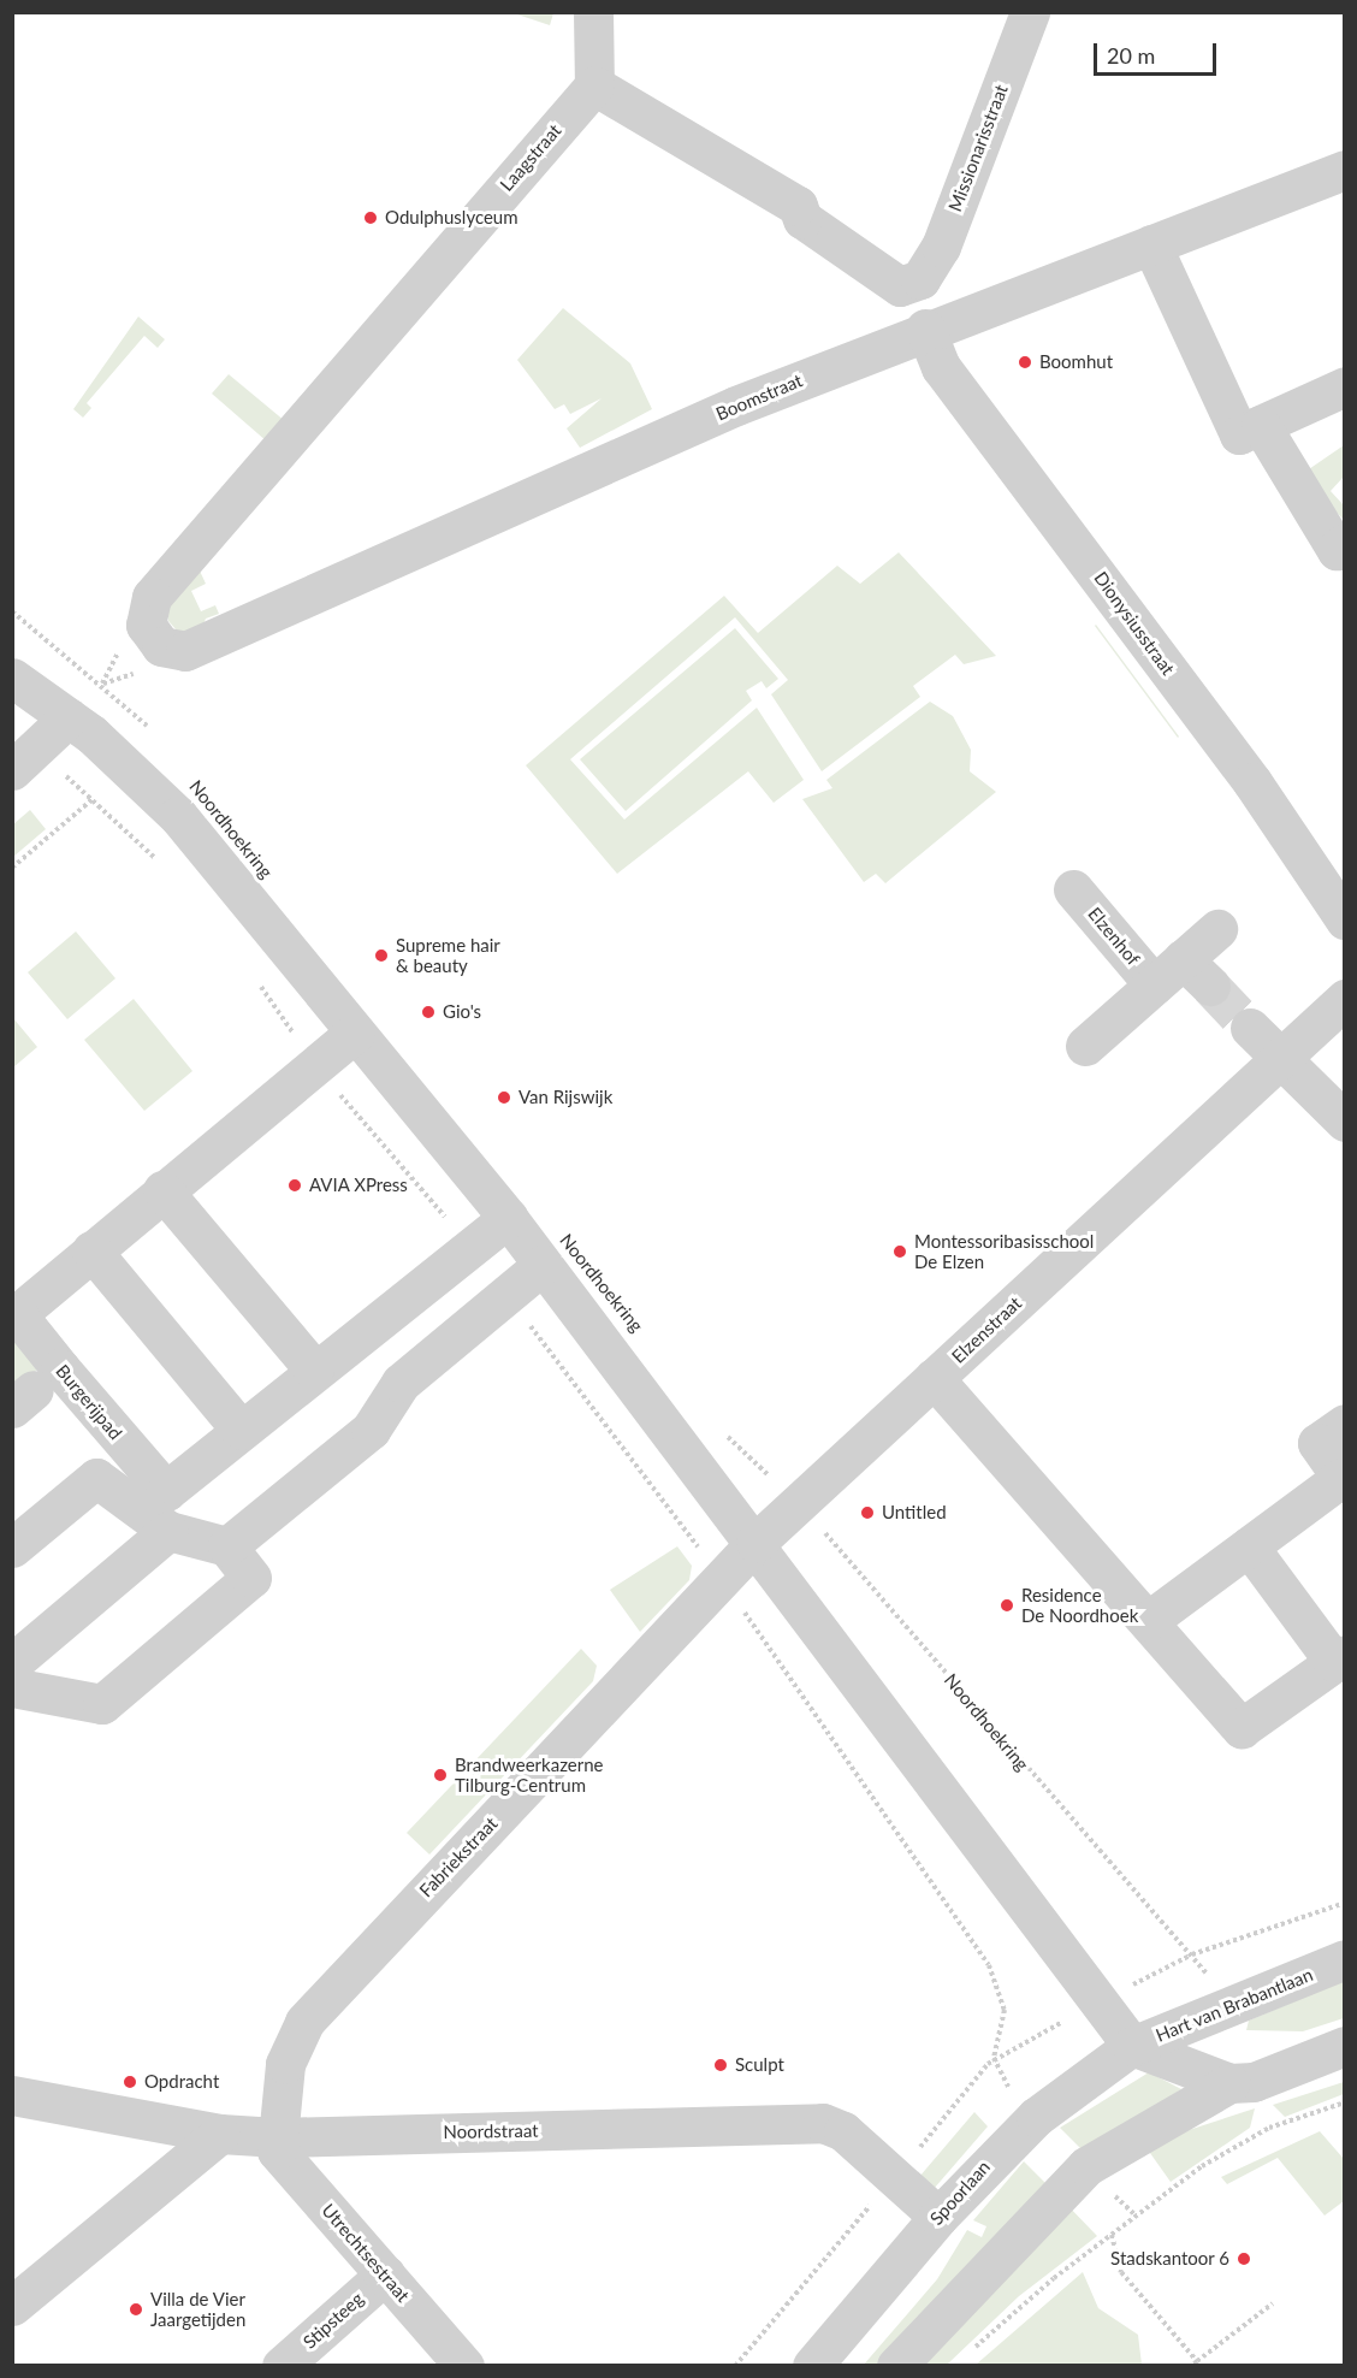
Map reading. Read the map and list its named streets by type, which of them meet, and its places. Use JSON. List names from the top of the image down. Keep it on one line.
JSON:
{"streets":{"street":["Missionarisstraat","Laagstraat","Boomstraat","Dionysiusstraat","Noordhoekring","Elzenhof","Elzenstraat","Burgerijpad","Fabriekstraat","Hart van Brabantlaan","Noordstraat","Spoorlaan","Utrechtsestraat","Stipsteeg"]},"crossings":[["Missionarisstraat","Dionysiusstraat"],["Laagstraat","Boomstraat"],["Boomstraat","Dionysiusstraat"],["Noordhoekring","Elzenstraat"],["Noordhoekring","Burgerijpad"],["Noordhoekring","Fabriekstraat"],["Noordhoekring","Hart van Brabantlaan"],["Noordhoekring","Spoorlaan"],["Elzenstraat","Fabriekstraat"],["Fabriekstraat","Noordstraat"],["Fabriekstraat","Utrechtsestraat"],["Hart van Brabantlaan","Spoorlaan"],["Noordstraat","Spoorlaan"],["Noordstraat","Utrechtsestraat"],["Utrechtsestraat","Stipsteeg"]],"places":["Odulphuslyceum","Boomhut","Supreme hair & beauty","Gio's","Van Rijswijk","AVIA XPress","Montessoribasisschool De Elzen","Untitled","Residence De Noordhoek","Brandweerkazerne Tilburg-Centrum","Sculpt","Opdracht","Stadskantoor 6","Villa de Vier Jaargetijden"],"scale_bar":"20 m"}
